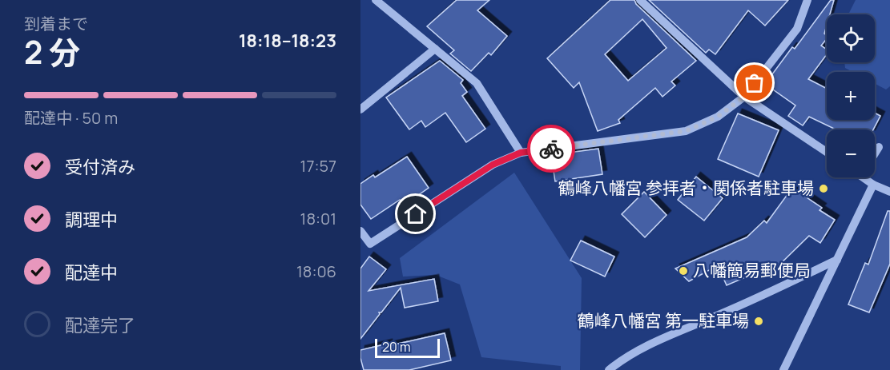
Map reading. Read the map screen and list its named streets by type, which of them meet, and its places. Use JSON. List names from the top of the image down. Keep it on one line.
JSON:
{"places":["鶴峰八幡宮 参拝者・関係者駐車場","八幡簡易郵便局","鶴峰八幡宮 第一駐車場"],"scale_bar":"20 m","page":{"heading":["2 分","到着まで","18:18–18:23"],"map_buttons":["+","−"],"bar":"配達中 · 50 m","list":[["受付済み","17:57"],["調理中","18:01"],["配達中","18:06"],"配達完了"],"scale":"20 m"}}
